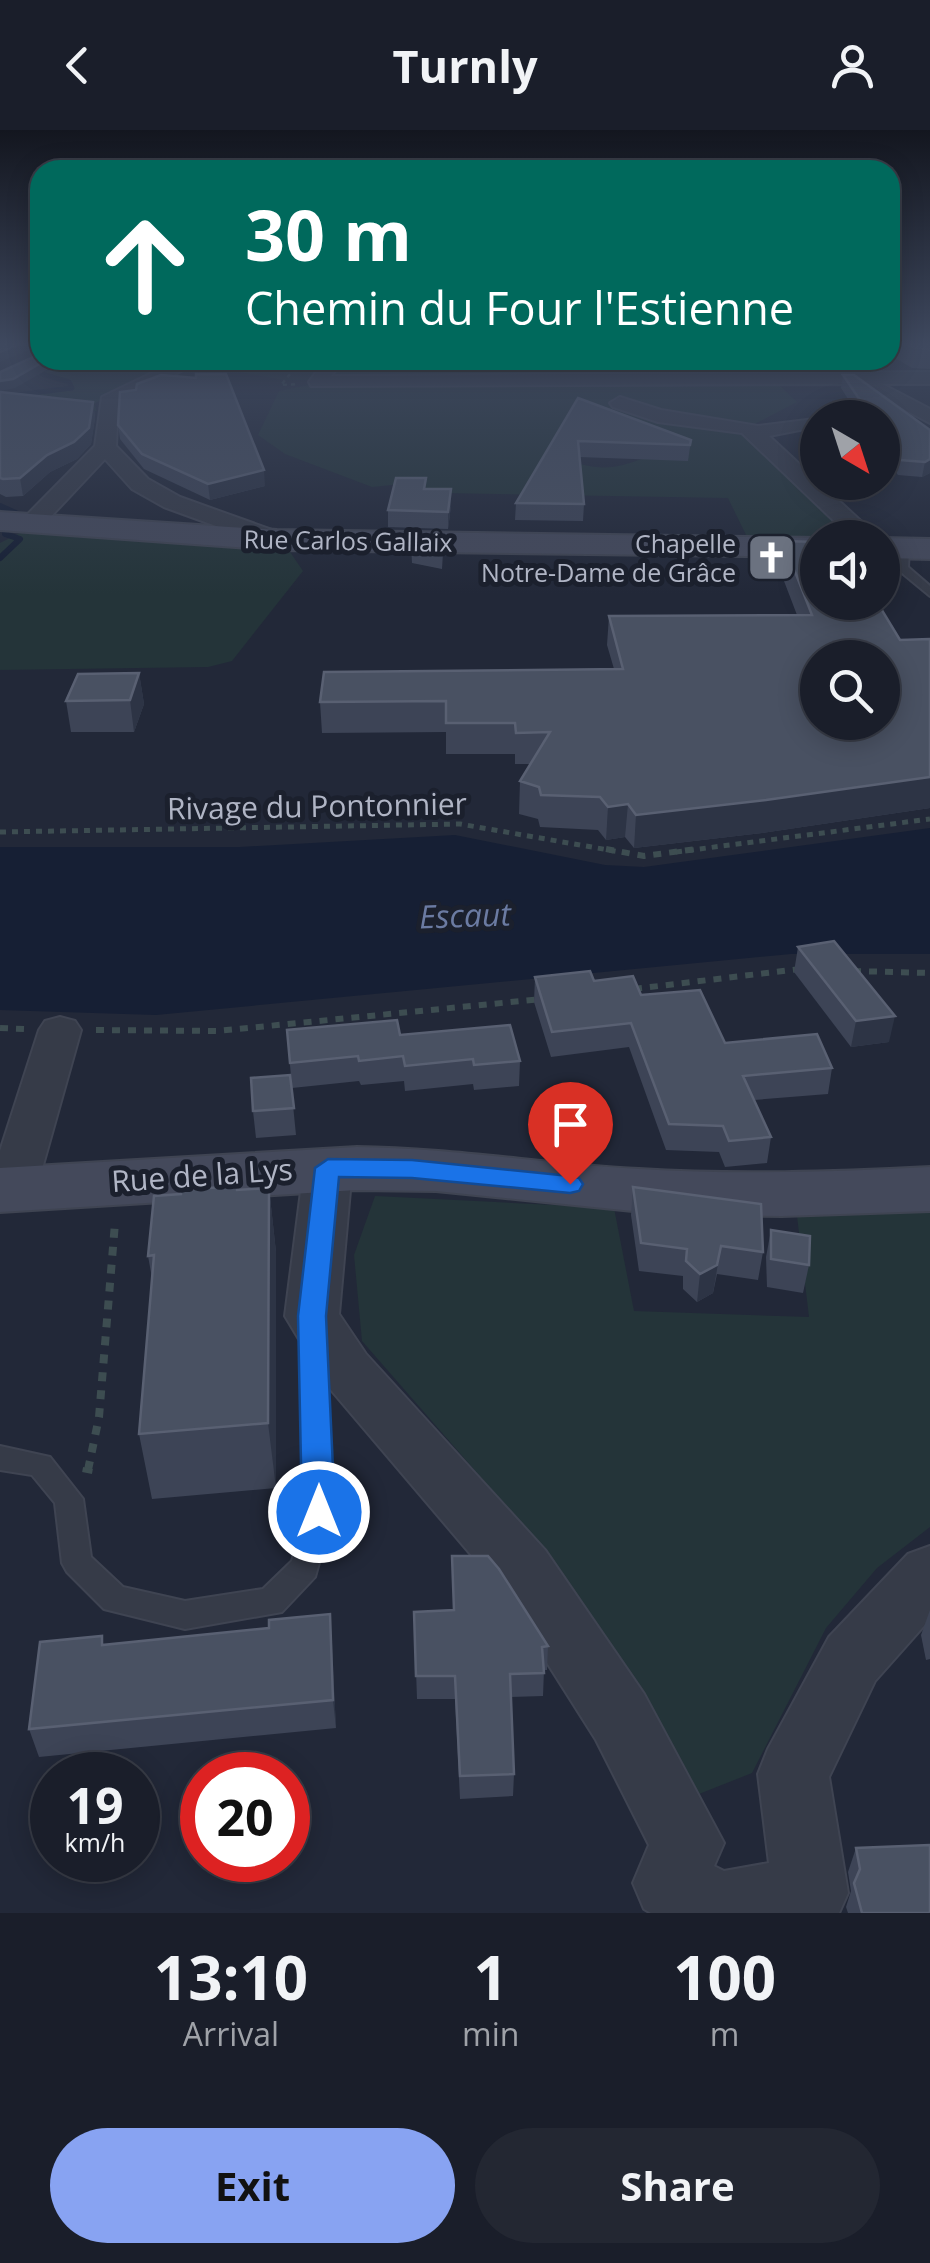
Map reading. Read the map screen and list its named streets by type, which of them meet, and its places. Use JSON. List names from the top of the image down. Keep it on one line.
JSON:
{"streets":{"main road":["Rue Carlos Gallaix","Rue de la Lys"],"path":["Rivage du Pontonnier"]},"water":["Escaut"],"places":{"church":["Chapelle Notre-Dame de Grâce"]},"north":"bottom right","page":{"header":"Turnly","turn":["30 m","Chemin du Four l'Estienne"],"speed":"19 km/h","limit":"20","eta":["13:10","Arrival","1","min","100","m"],"buttons":["Exit","Share"]}}
